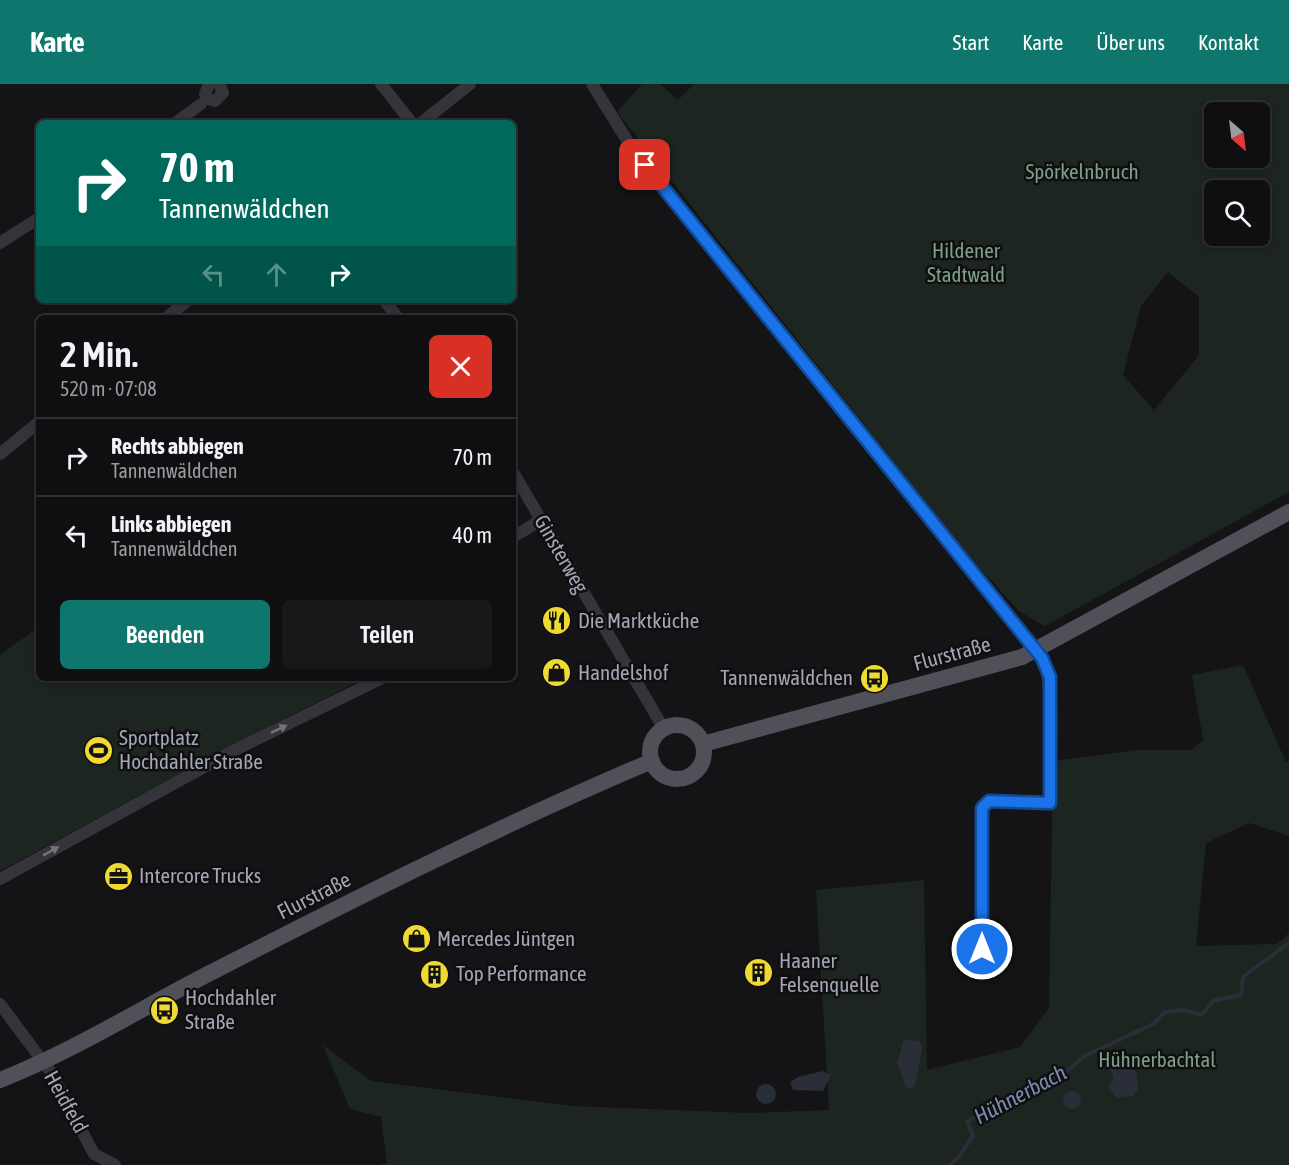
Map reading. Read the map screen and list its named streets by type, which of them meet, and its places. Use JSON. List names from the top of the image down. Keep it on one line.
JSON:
{"streets":{"main road":["Flurstraße"],"street":["Ginsterweg","Heidfeld"]},"crossings":[["Ginsterweg","Flurstraße"],["Flurstraße","Heidfeld"]],"water":["Hühnerbach"],"parks":["Spörkelnbruch","Hildener Stadtwald","Hühnerbachtal"],"places":{"restaurant":["Die Marktküche"],"shop":["Handelshof","Mercedes Jüntgen"],"bus stop":["Tannenwäldchen","Hochdahler Straße"],"sports":["Sportplatz Hochdahler Straße"],"office":["Intercore Trucks"],"building":["Haaner Felsenquelle","Top Performance"]},"north":"bottom right","page":{"header":"Karte","nav":["Start","Karte","Über uns","Kontakt"],"turn":["70 m","Tannenwäldchen"],"heading":["2 Min.","520 m · 07:08"],"list":[{"name":"Rechts abbiegen","note":"Tannenwäldchen","value":"70 m"},{"name":"Links abbiegen","note":"Tannenwäldchen","value":"40 m"}],"buttons":["Beenden","Teilen"]}}
